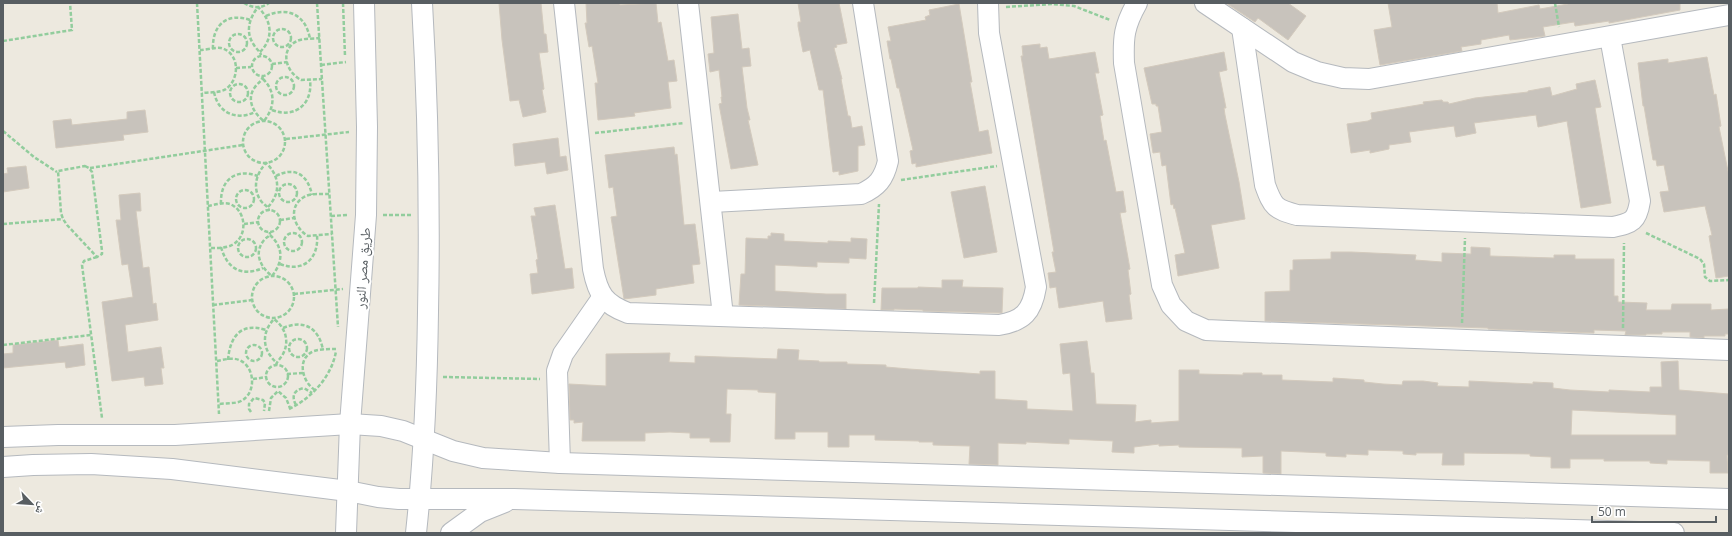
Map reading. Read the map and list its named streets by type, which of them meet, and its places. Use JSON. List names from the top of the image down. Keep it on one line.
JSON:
{"streets":{"street":["طريق مصر النور"]},"scale_bar":"50 m","north":"bottom right"}
